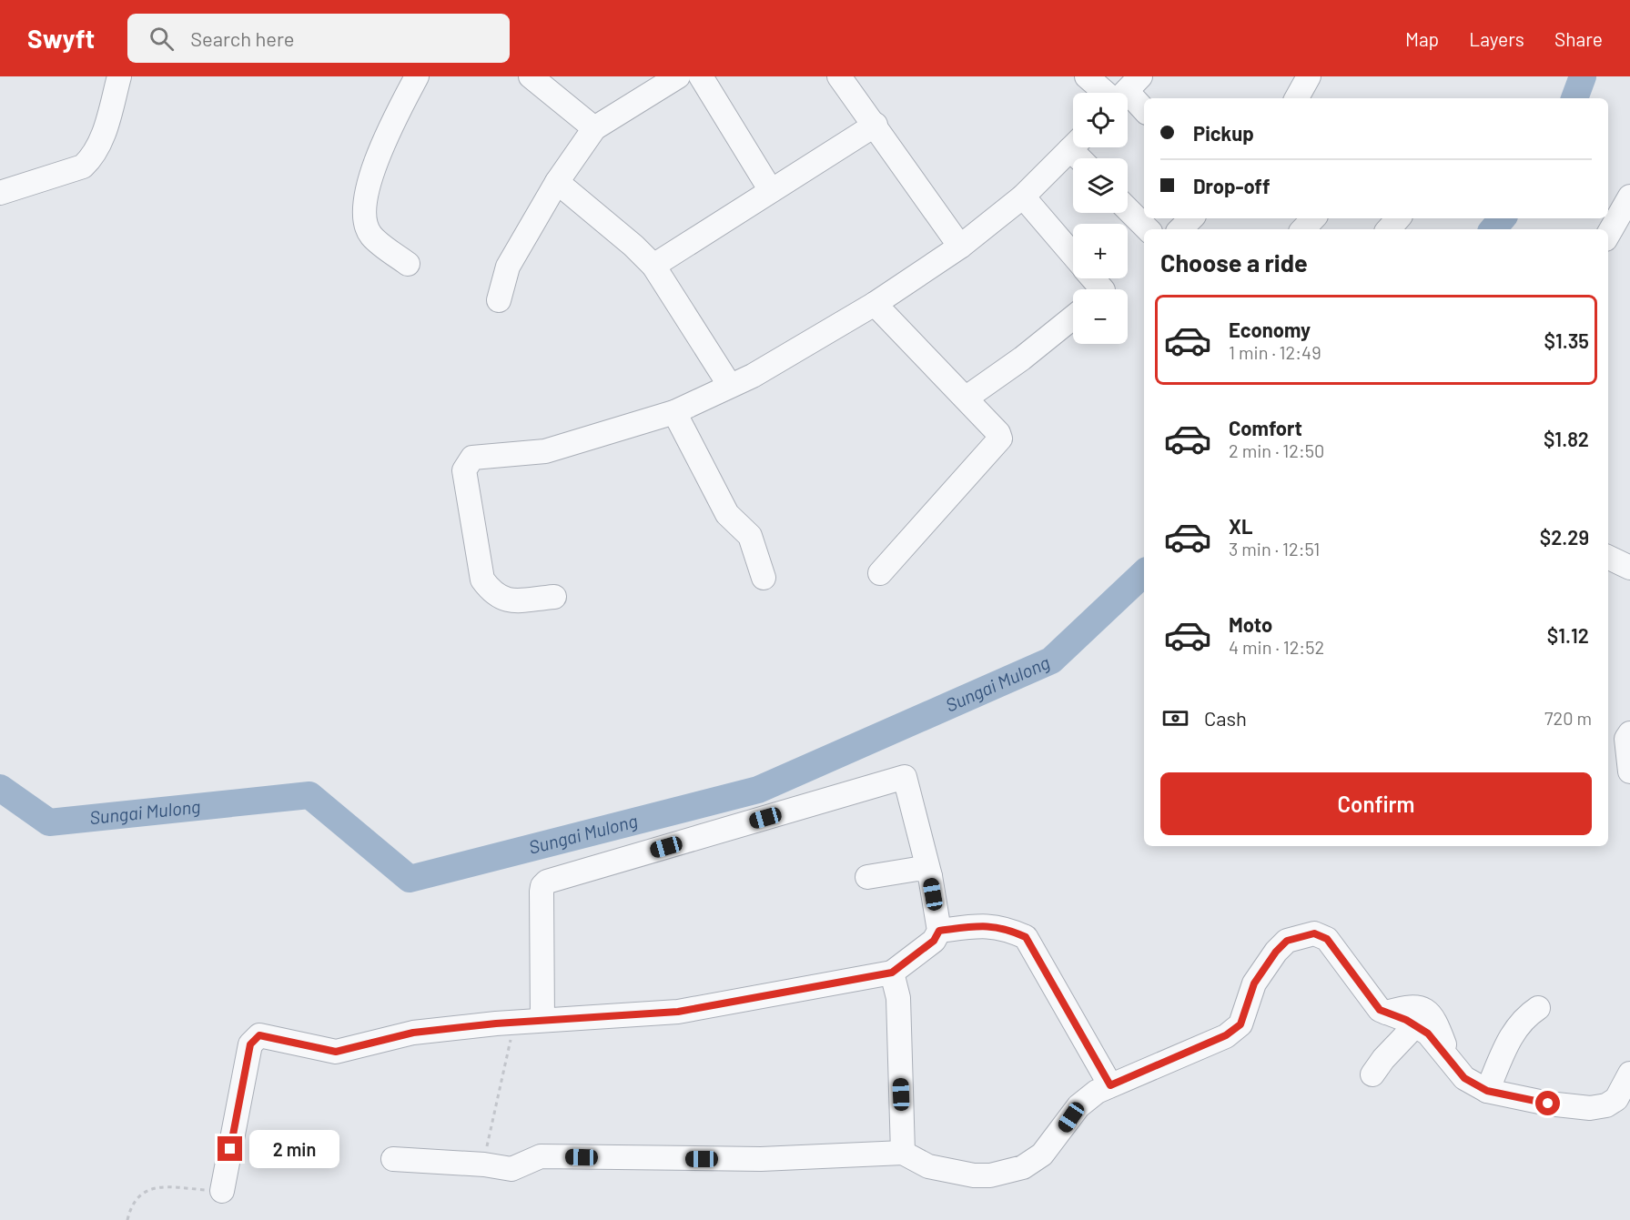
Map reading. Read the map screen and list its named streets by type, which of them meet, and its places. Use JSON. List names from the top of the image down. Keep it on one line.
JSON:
{"water":["Sungai Mulong"],"page":{"header":"Swyft","search":"Search here","nav":["Map","Layers","Share"],"map_buttons":["+","−"],"banner":["Pickup","Drop-off"],"heading":"Choose a ride","list":[{"name":"Economy","note":"1 min · 12:49","value":"$1.35"},{"name":"Comfort","note":"2 min · 12:50","value":"$1.82"},{"name":"XL","note":"3 min · 12:51","value":"$2.29"},{"name":"Moto","note":"4 min · 12:52","value":"$1.12"}],"pay":["Cash","720 m"],"buttons":"Confirm","bubble":"2 min"}}
